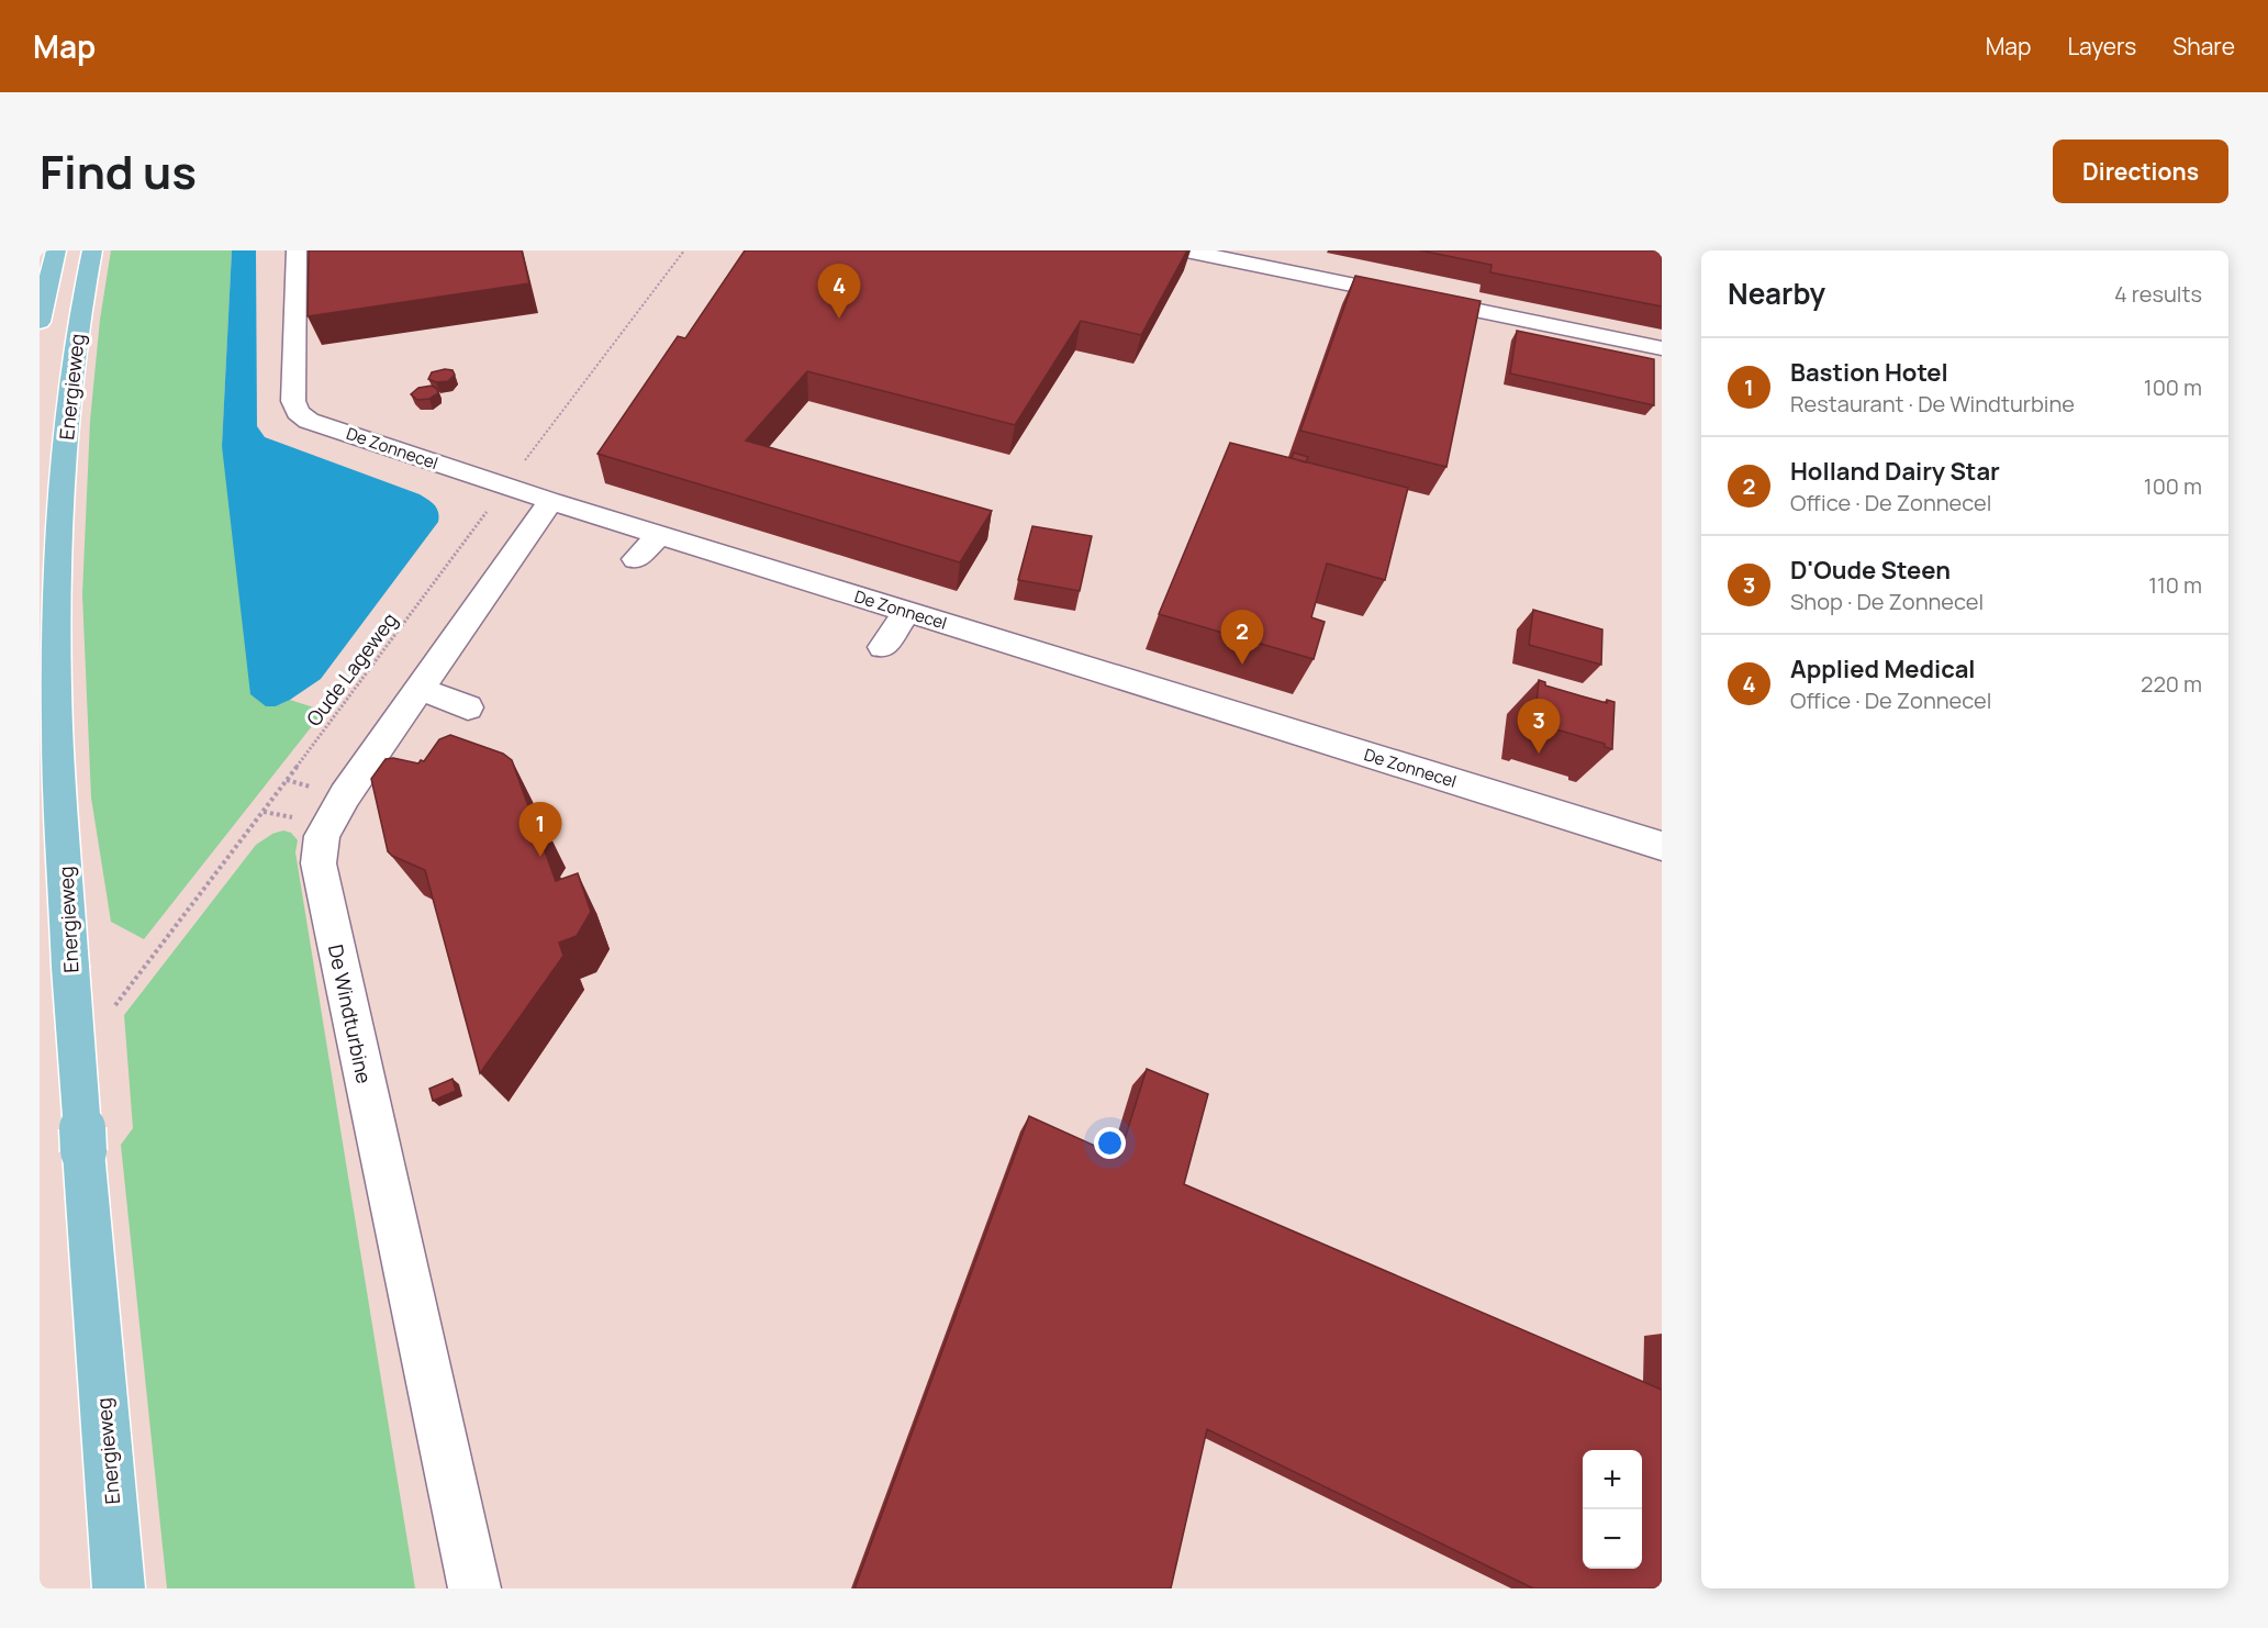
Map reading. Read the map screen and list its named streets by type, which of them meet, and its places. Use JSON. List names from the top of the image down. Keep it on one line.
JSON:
{"streets":{"main road":["Energieweg"],"street":["De Zonnecel","De Windturbine"],"path":["Oude Lageweg"]},"crossings":[["De Zonnecel","Oude Lageweg"],["De Zonnecel","De Windturbine"]],"page":{"header":"Map","nav":["Map","Layers","Share"],"title":"Find us","buttons":"Directions","heading":["Nearby","4 results"],"pins":["4","2","3","1"],"list":[{"mark":"1","name":"Bastion Hotel","note":"Restaurant · De Windturbine","value":"100 m"},{"mark":"2","name":"Holland Dairy Star","note":"Office · De Zonnecel","value":"100 m"},{"mark":"3","name":"D'Oude Steen","note":"Shop · De Zonnecel","value":"110 m"},{"mark":"4","name":"Applied Medical","note":"Office · De Zonnecel","value":"220 m"}],"map_buttons":["+","−"]}}
